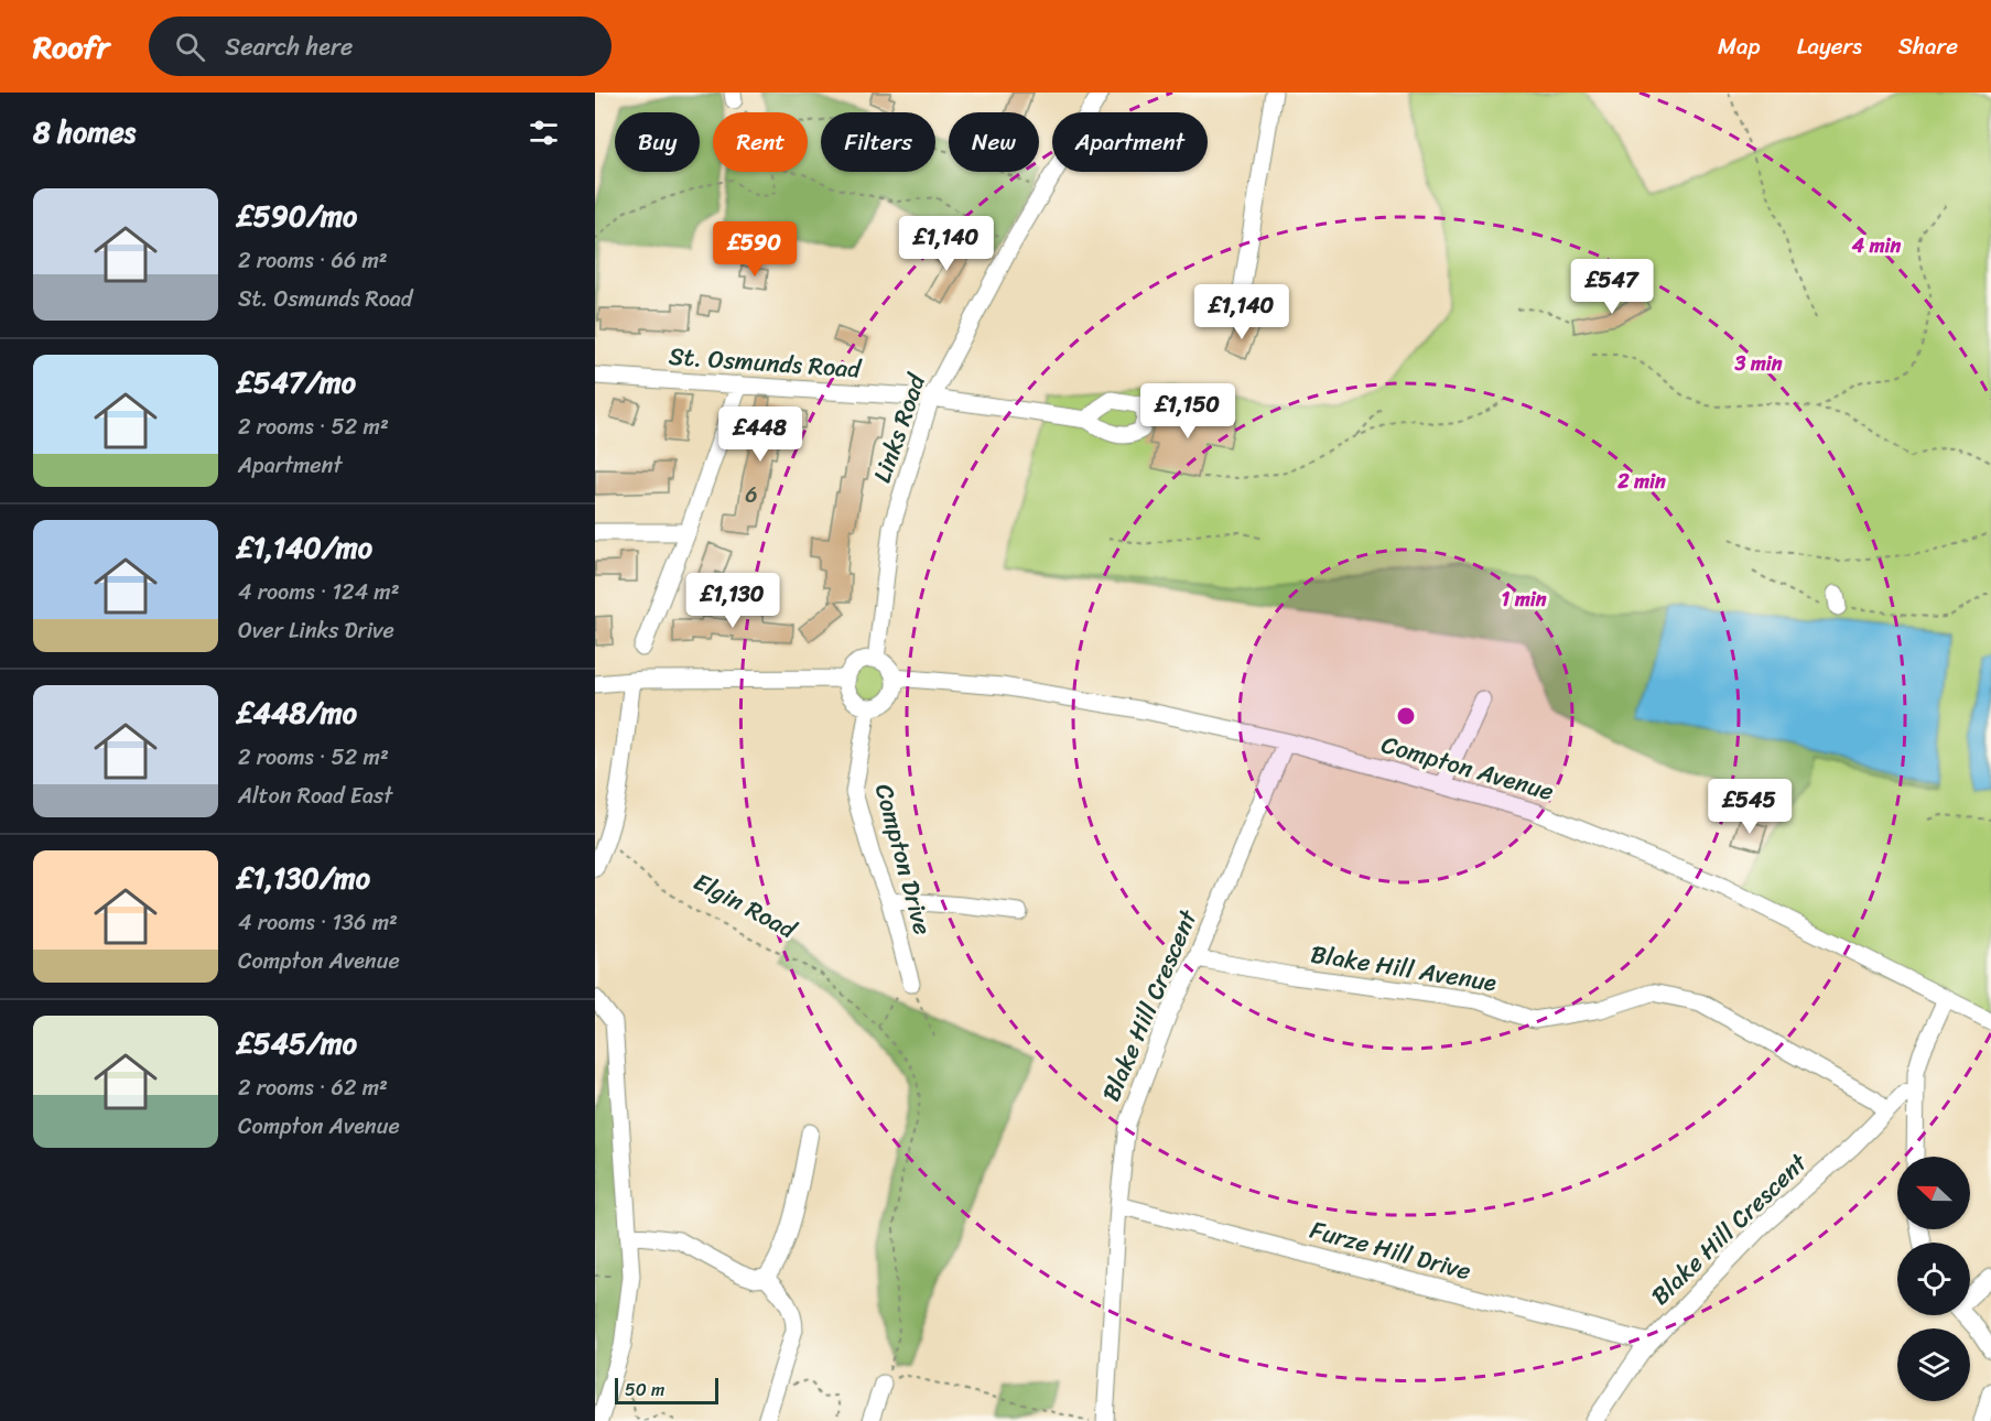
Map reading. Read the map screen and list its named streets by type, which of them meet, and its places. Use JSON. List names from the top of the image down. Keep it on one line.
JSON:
{"streets":{"street":["St. Osmunds Road","Links Road","Compton Avenue","Compton Drive","Blake Hill Avenue","Blake Hill Crescent","Furze Hill Drive"],"path":["Elgin Road"]},"crossings":[["St. Osmunds Road","Links Road"],["Links Road","Compton Avenue"],["Links Road","Compton Drive"],["Compton Avenue","Compton Drive"],["Compton Avenue","Blake Hill Crescent"],["Blake Hill Avenue","Blake Hill Crescent"],["Blake Hill Crescent","Furze Hill Drive"]],"house_numbers":["6"],"scale_bar":"50 m","north":"left","page":{"header":"Roofr","search":"Search here","nav":["Map","Layers","Share"],"heading":"8 homes","chip":["Buy","Rent","Filters","New","Apartment"],"list":[{"name":"£590/mo","note":"2 rooms · 66 m² · St. Osmunds Road"},{"name":"£547/mo","note":"2 rooms · 52 m² · Apartment"},{"name":"£1,140/mo","note":"4 rooms · 124 m² · Over Links Drive"},{"name":"£448/mo","note":"2 rooms · 52 m² · Alton Road East"},{"name":"£1,130/mo","note":"4 rooms · 136 m² · Compton Avenue"},{"name":"£545/mo","note":"2 rooms · 62 m² · Compton Avenue"}],"price":["£1,140","£590","£547","£1,140","£1,150","£448","£1,130","£545"],"scale":"50 m"},"rings":["4 min","3 min","2 min","1 min"]}
